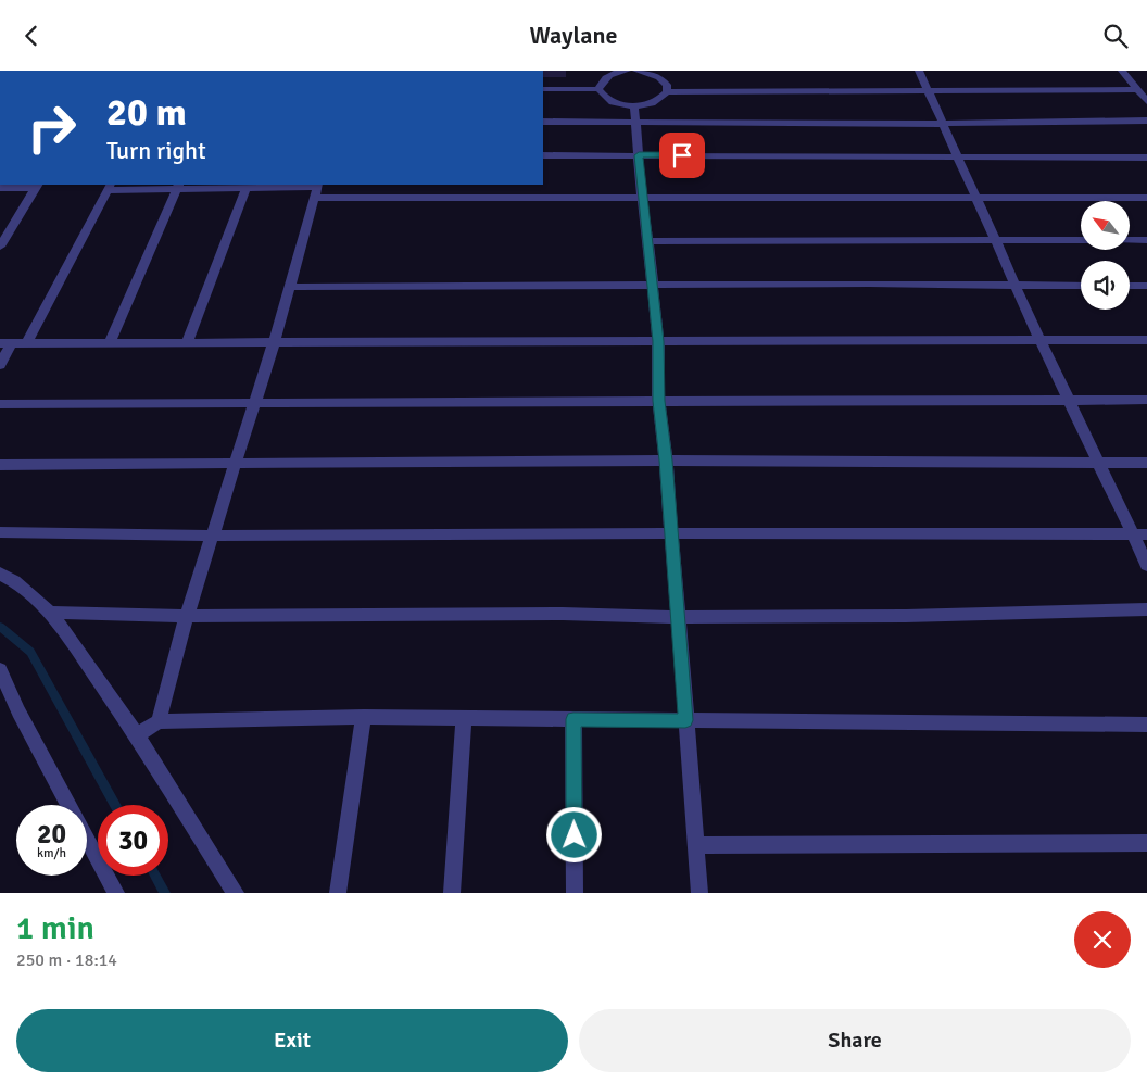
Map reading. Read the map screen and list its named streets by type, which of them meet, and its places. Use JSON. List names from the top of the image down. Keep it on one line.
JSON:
{"north":"top left","page":{"header":"Waylane","turn":["20 m","Turn right"],"speed":"20 km/h","limit":"30","heading":["1 min","250 m · 18:14"],"buttons":["Exit","Share"]}}
